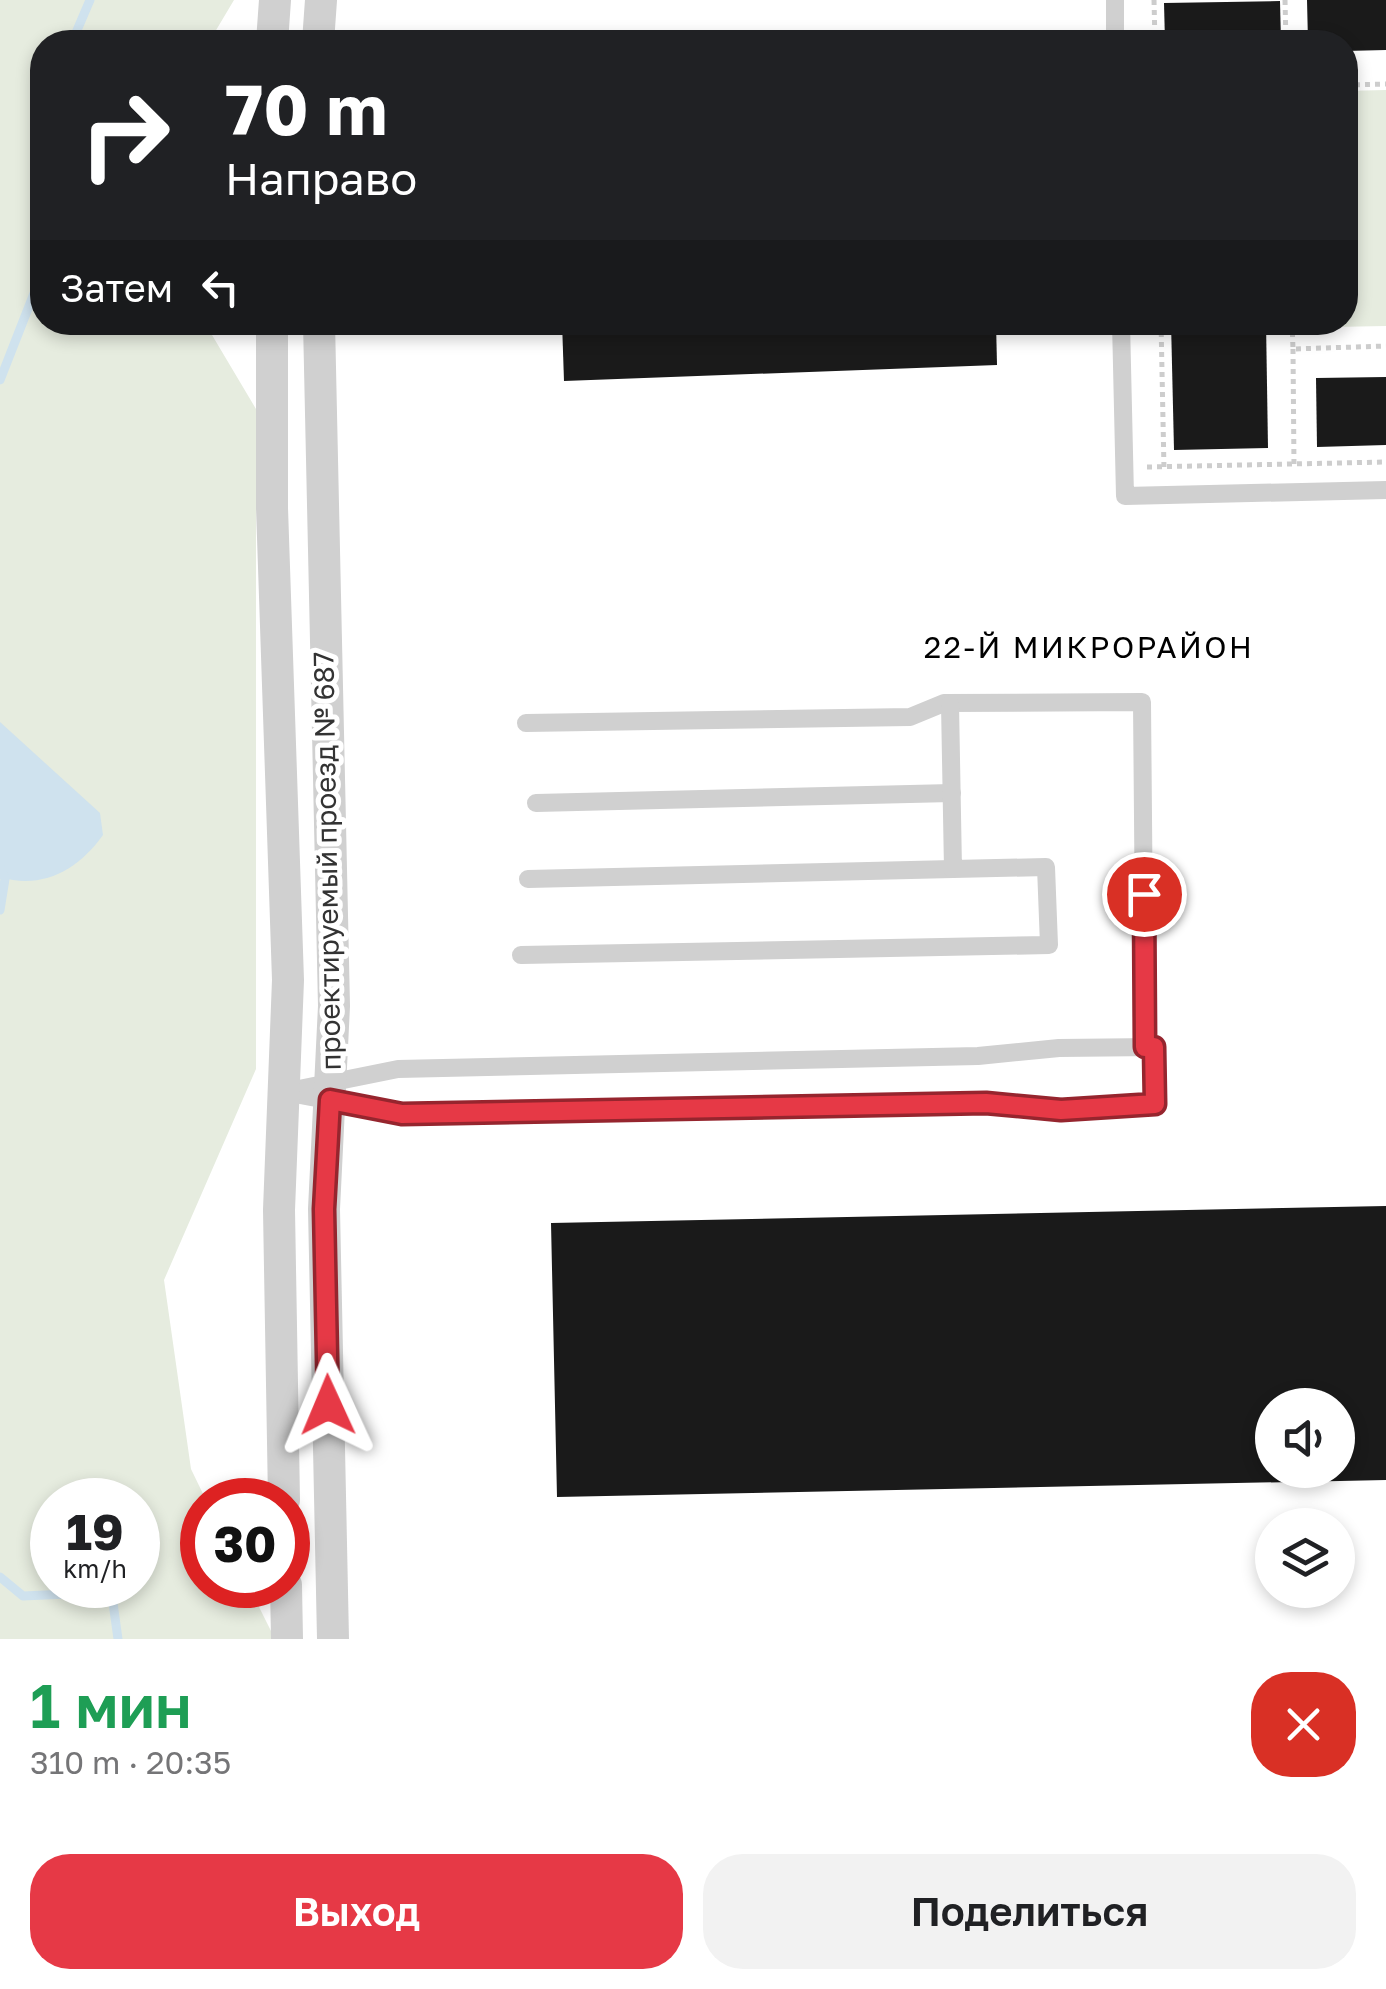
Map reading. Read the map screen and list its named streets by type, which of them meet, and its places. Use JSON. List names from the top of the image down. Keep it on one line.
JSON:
{"streets":{"street":["проектируемый проезд № 687"]},"districts":["22-Й МИКРОРАЙОН"],"page":{"turn":["70 m","Направо"],"then":"Затем","speed":"19 km/h","limit":"30","heading":["1 мин","310 m · 20:35"],"buttons":["Выход","Поделиться"]}}
